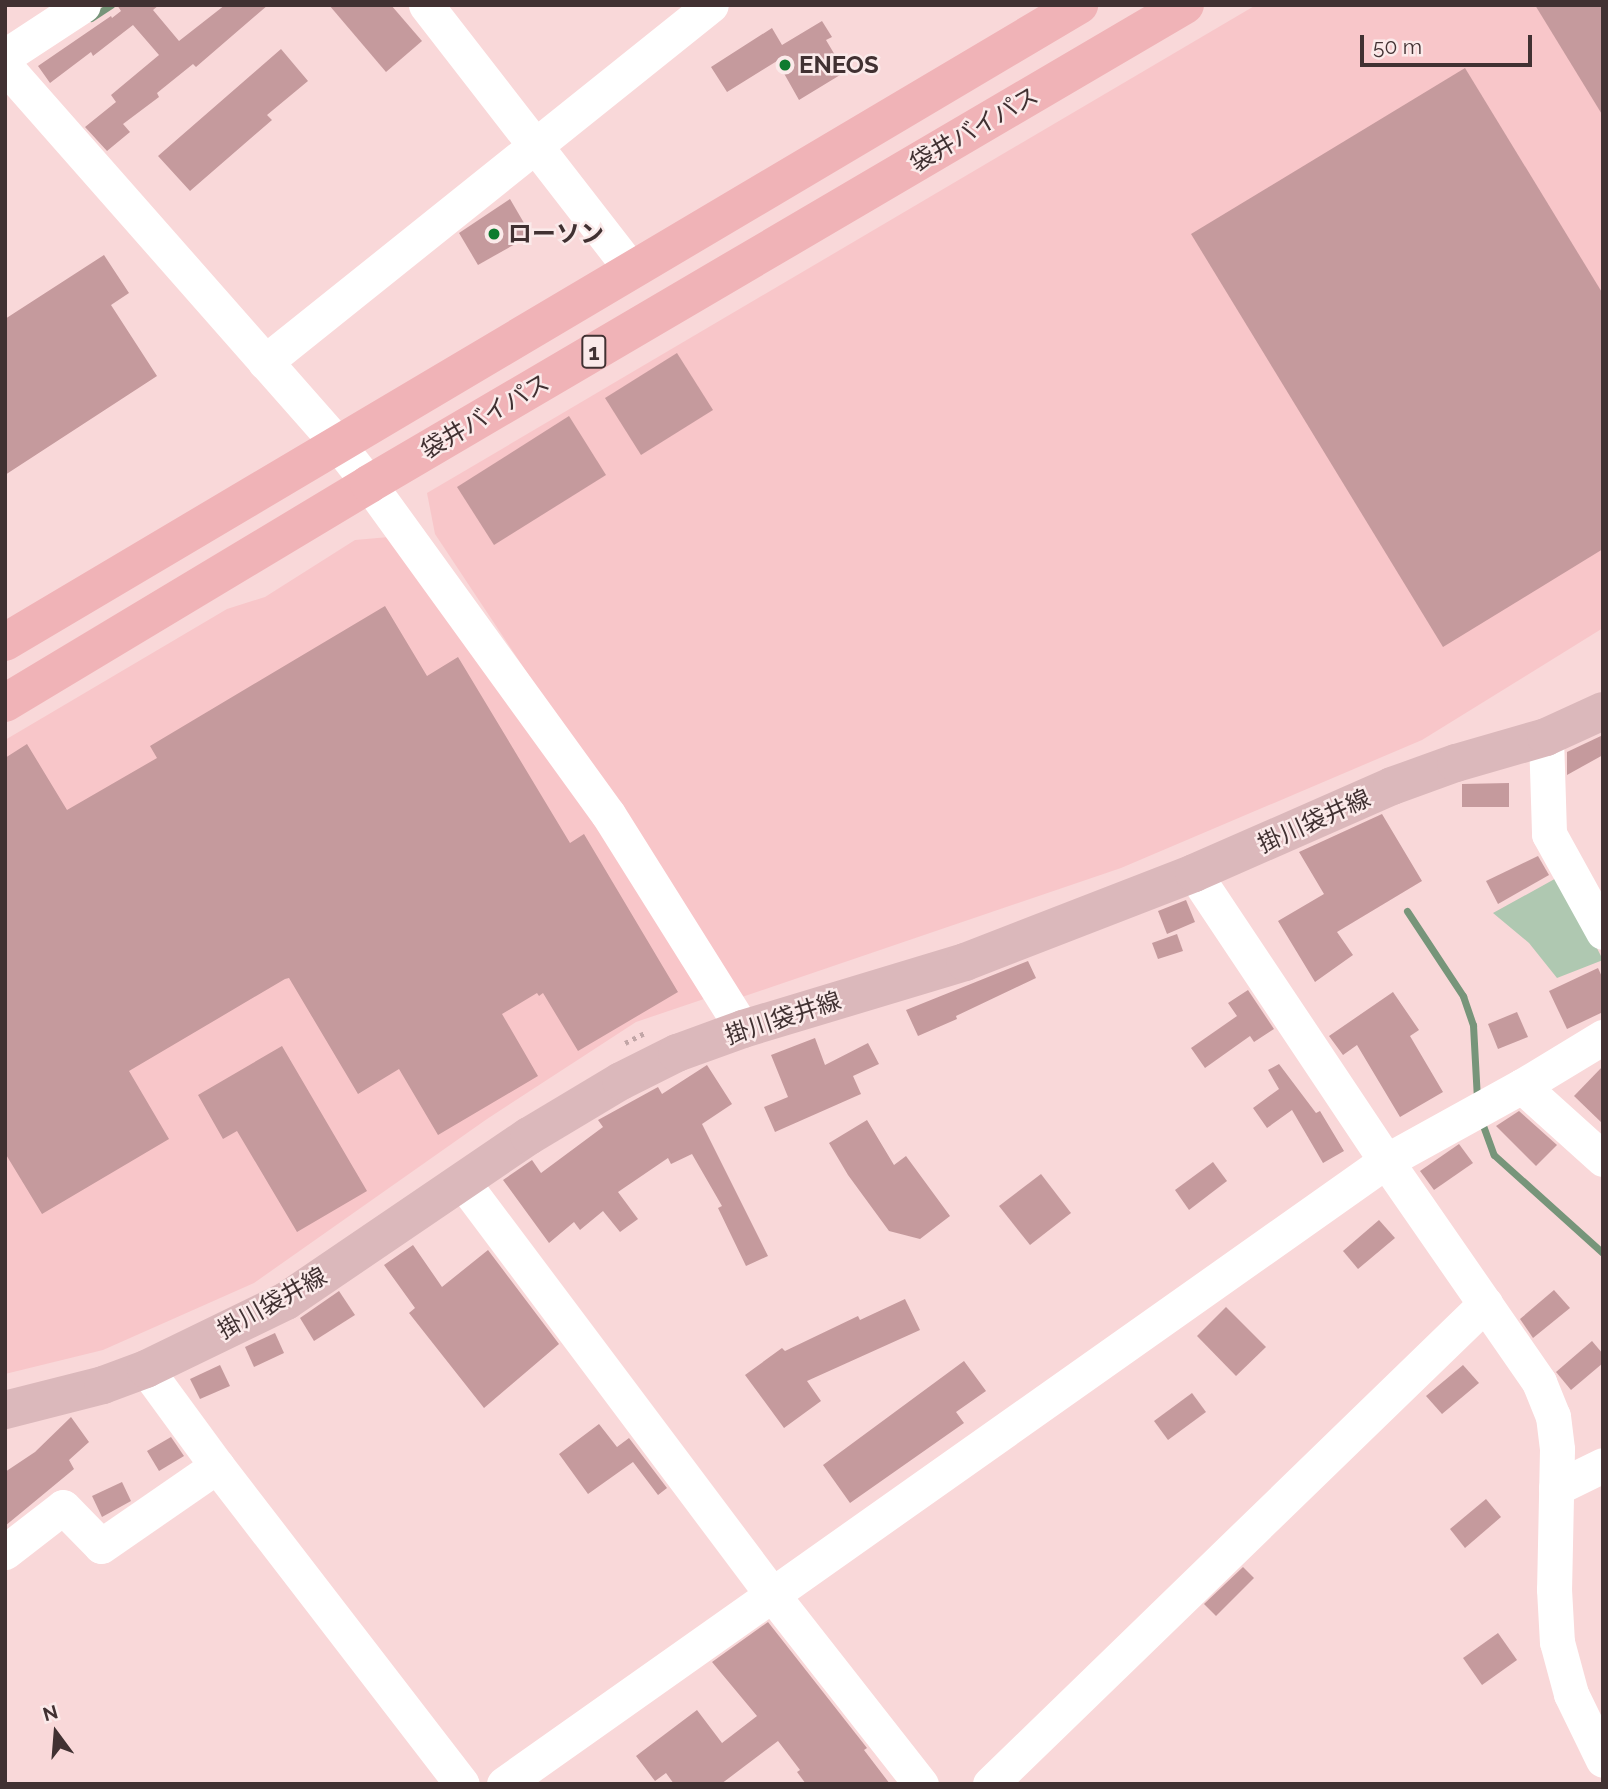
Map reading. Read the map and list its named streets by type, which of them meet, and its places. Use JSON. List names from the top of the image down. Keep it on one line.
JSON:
{"streets":{"highway":["袋井バイパス","1"],"main road":["掛川袋井線"]},"places":["ENEOS","ローソン"],"scale_bar":"50 m","north":"top"}
